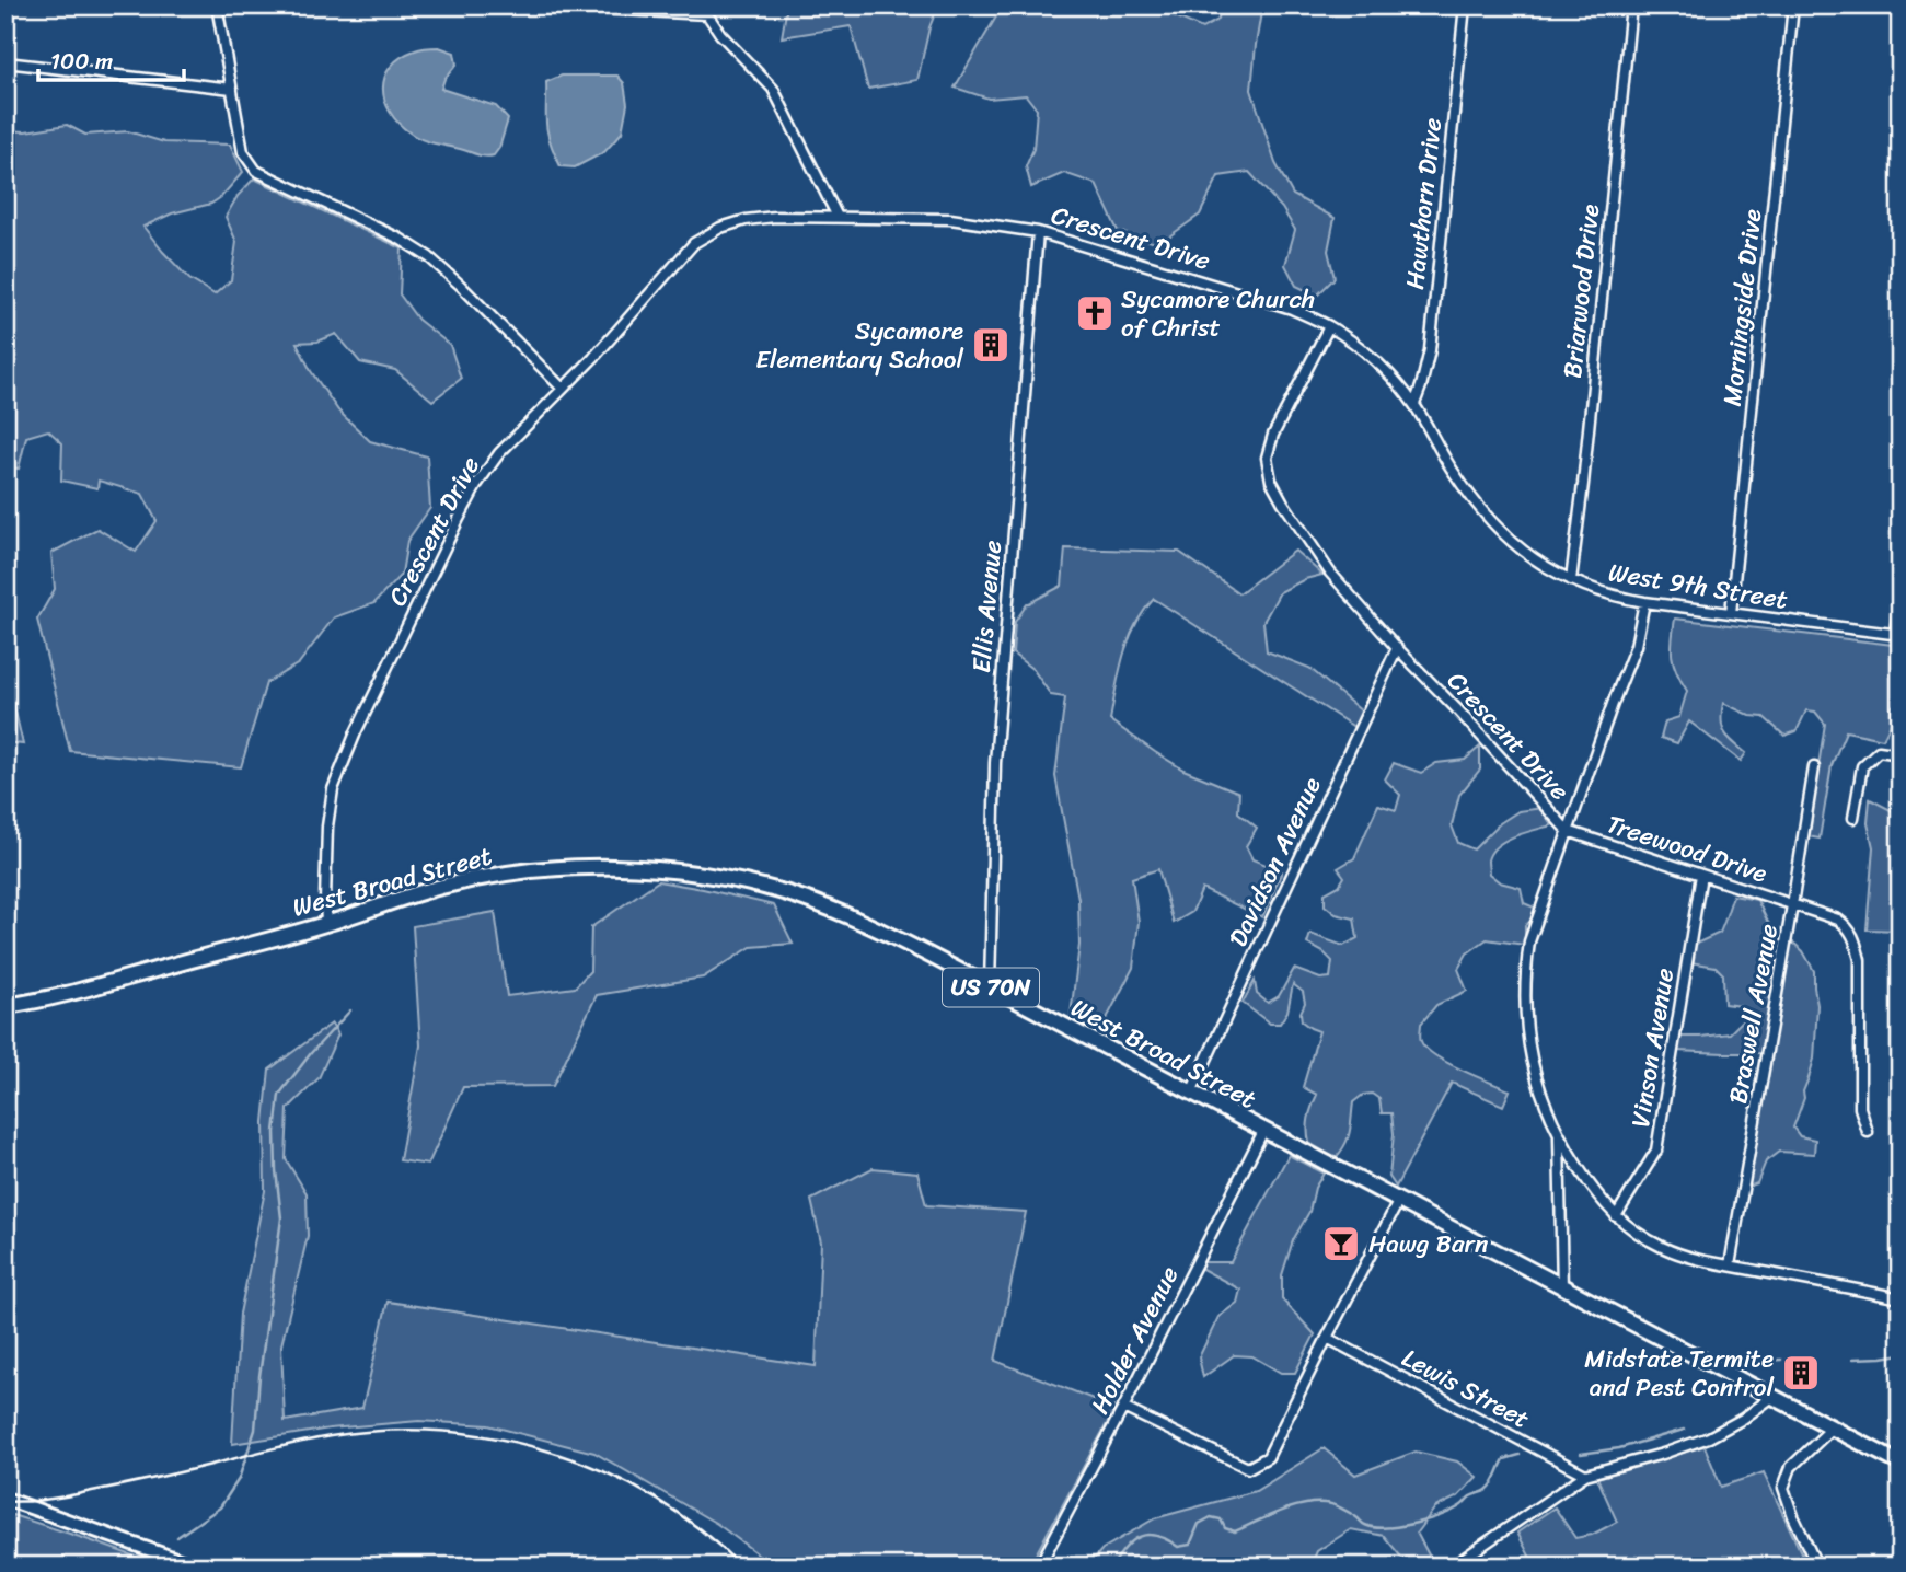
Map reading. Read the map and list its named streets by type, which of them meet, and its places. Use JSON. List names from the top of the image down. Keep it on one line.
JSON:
{"streets":{"main road":["West Broad Street","US 70N"],"street":["Hawthorn Drive","Crescent Drive","Briarwood Drive","Morningside Drive","West 9th Street","Ellis Avenue","Treewood Drive","Davidson Avenue","Braswell Avenue","Vinson Avenue","Holder Avenue","Lewis Street"]},"crossings":[["Hawthorn Drive","West 9th Street"],["Crescent Drive","West 9th Street"],["Crescent Drive","Ellis Avenue"],["Crescent Drive","Treewood Drive"],["Crescent Drive","Davidson Avenue"],["Crescent Drive","West Broad Street"],["Crescent Drive","Braswell Avenue"],["Crescent Drive","Vinson Avenue"],["Briarwood Drive","West 9th Street"],["Morningside Drive","West 9th Street"],["Ellis Avenue","West Broad Street"],["Treewood Drive","Braswell Avenue"],["Treewood Drive","Vinson Avenue"],["Davidson Avenue","West Broad Street"],["West Broad Street","Holder Avenue"]],"places":{"church":["Sycamore Church of Christ"],"building":["Sycamore Elementary School","Midstate Termite and Pest Control"],"bar":["Hawg Barn"]},"scale_bar":"100 m"}
